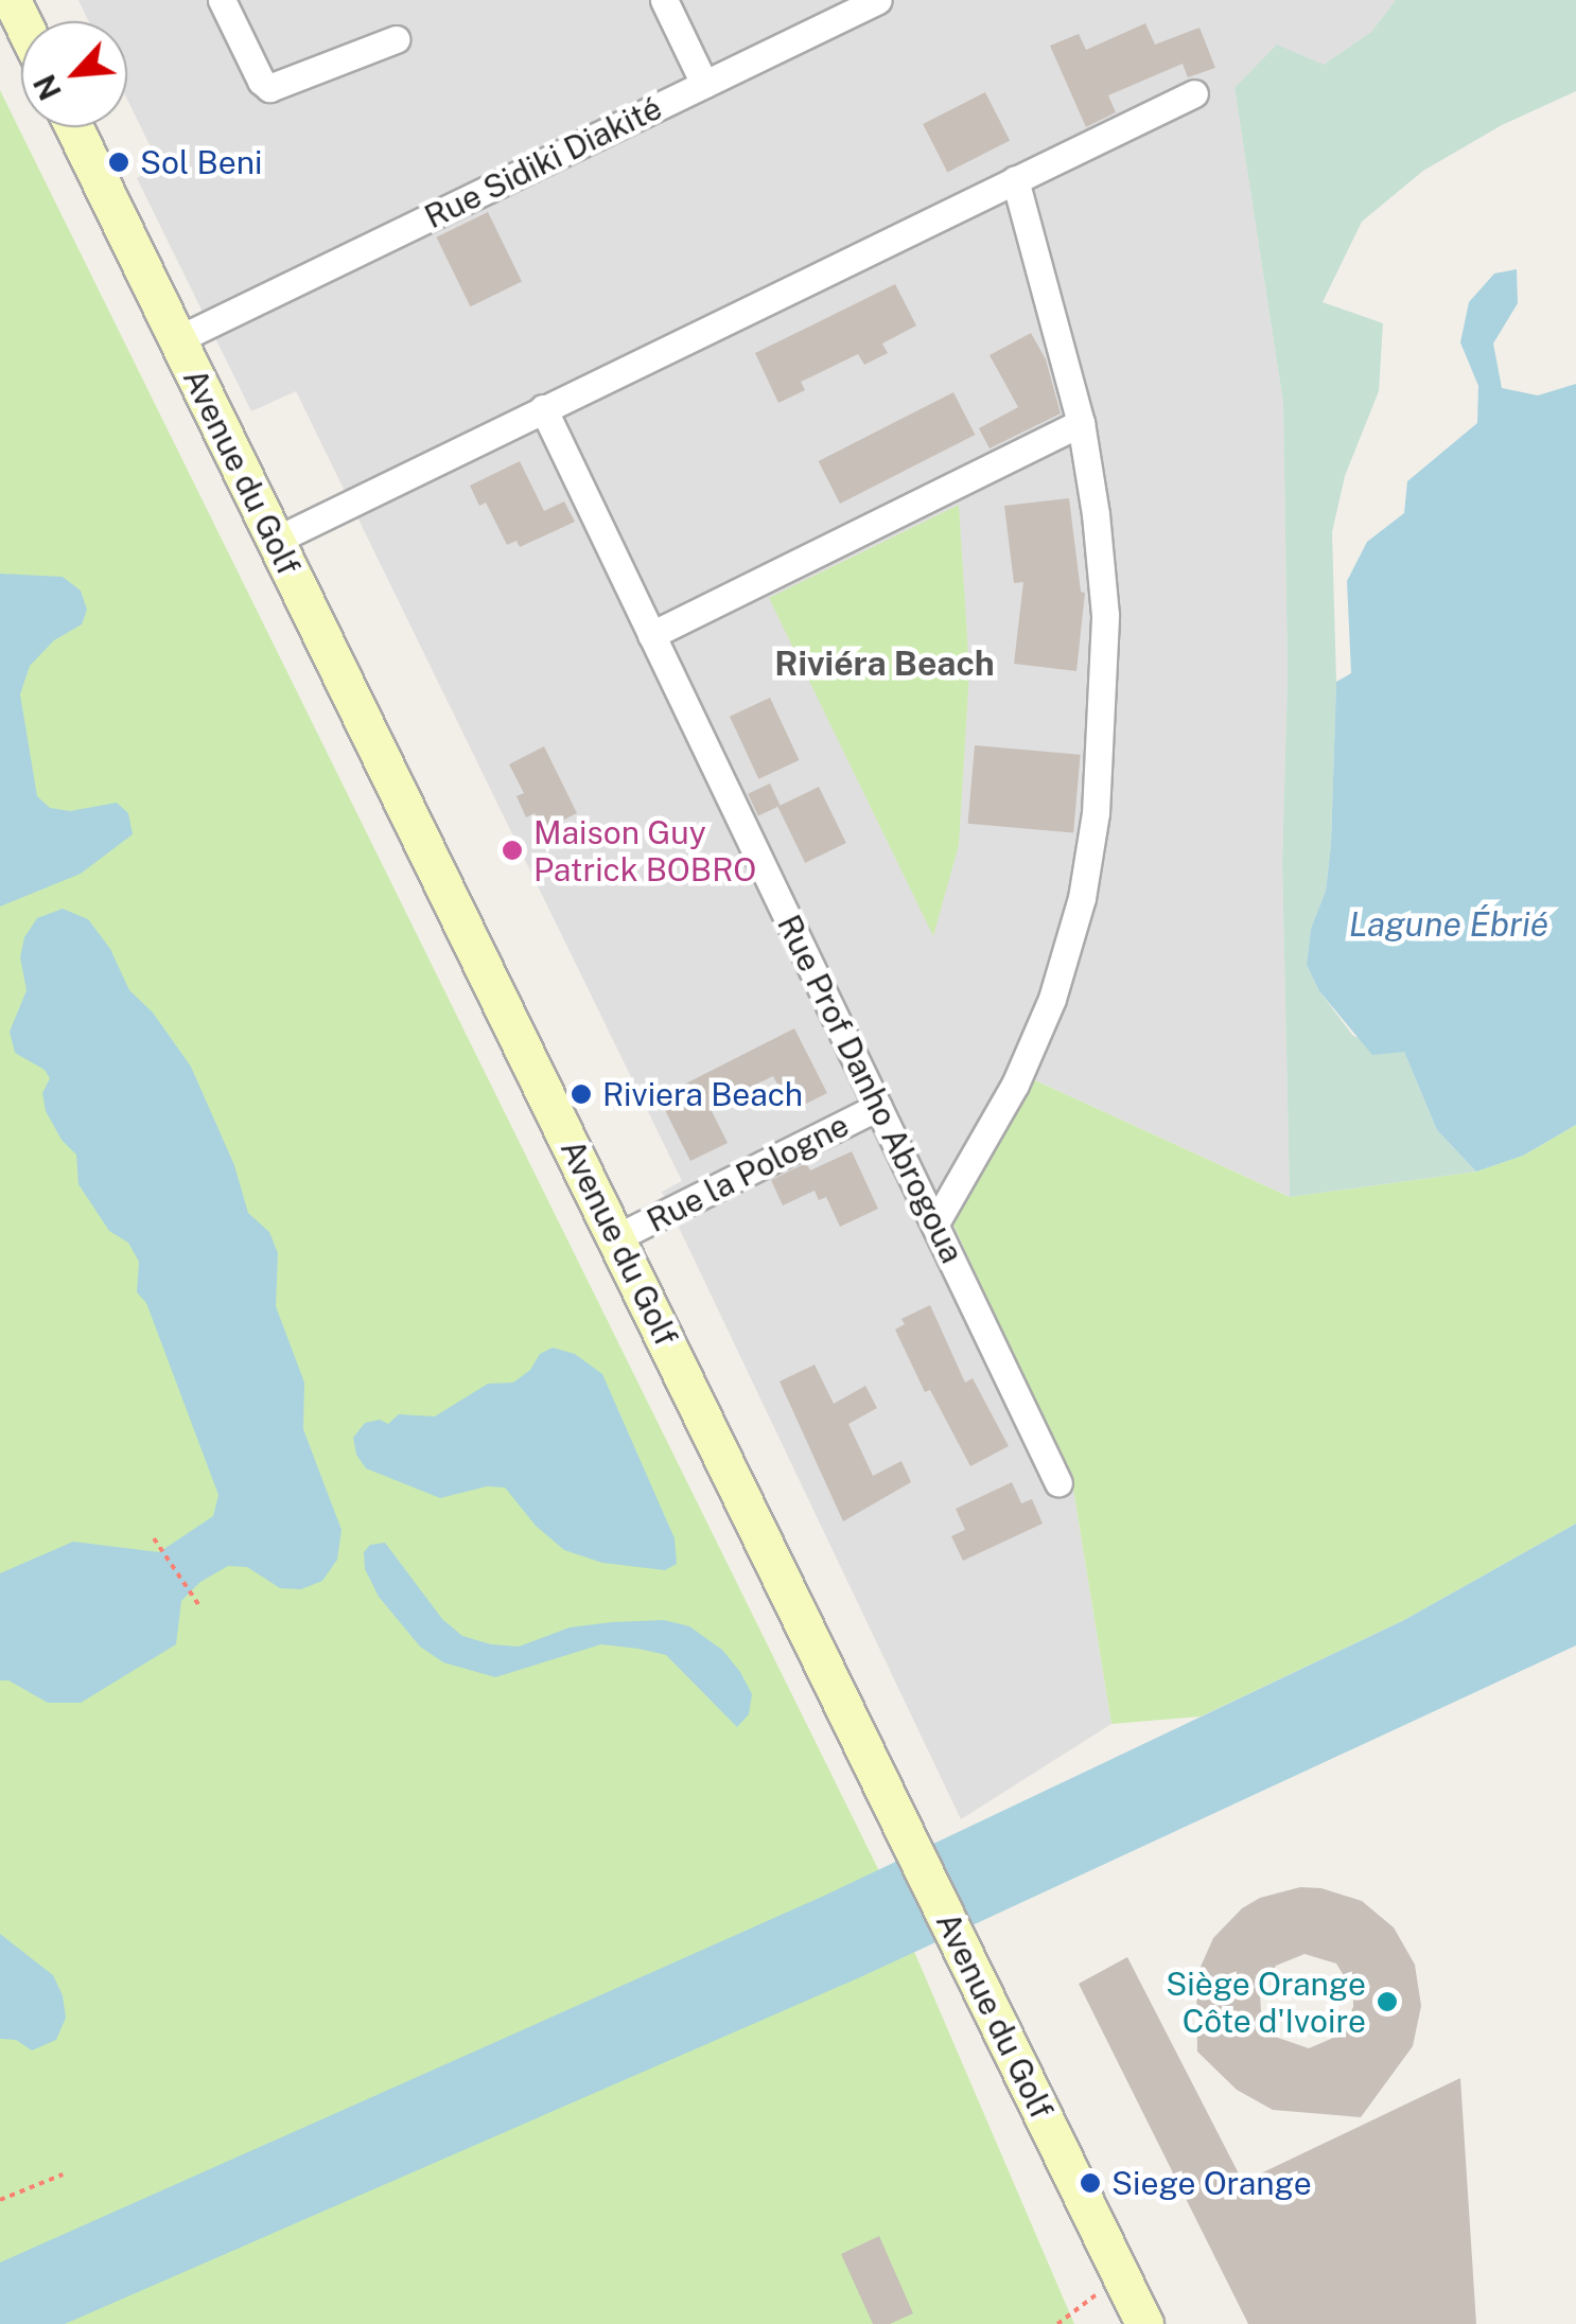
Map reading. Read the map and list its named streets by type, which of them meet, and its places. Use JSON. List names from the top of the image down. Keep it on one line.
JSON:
{"streets":{"main road":["Avenue du Golf"],"street":["Rue Sidiki Diakité","Rue Prof Danho Abrogoua","Rue la Pologne"]},"crossings":[["Rue Sidiki Diakité","Avenue du Golf"],["Avenue du Golf","Rue la Pologne"],["Rue Prof Danho Abrogoua","Rue la Pologne"]],"districts":["Riviéra Beach"],"water":["Lagune Ébrié"],"places":["Sol Beni","Maison Guy Patrick BOBRO","Riviera Beach","Siège Orange Côte d'Ivoire","Siege Orange"],"north":"bottom left"}
